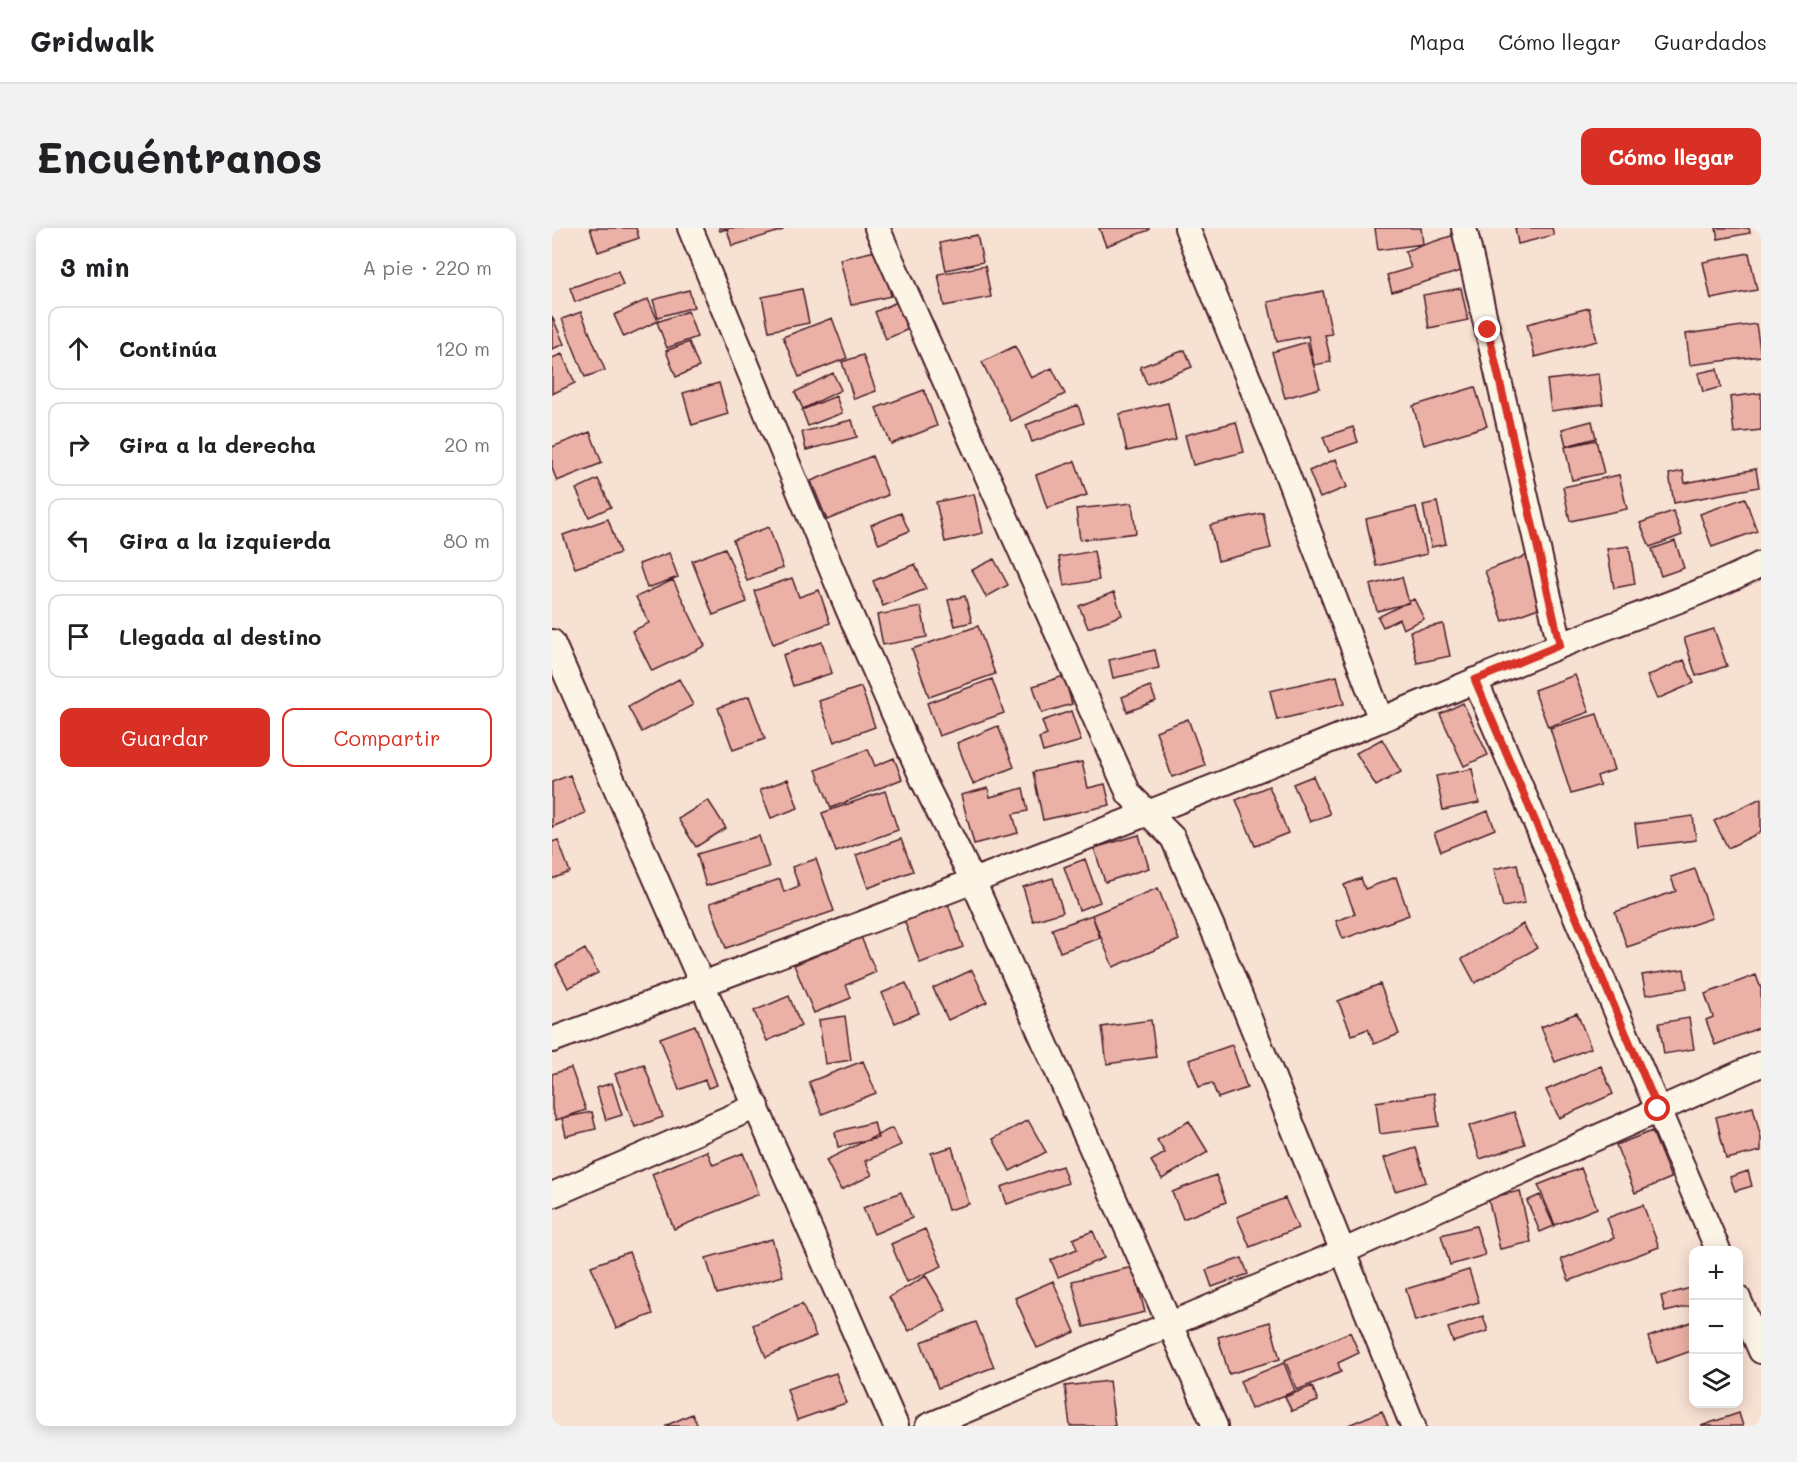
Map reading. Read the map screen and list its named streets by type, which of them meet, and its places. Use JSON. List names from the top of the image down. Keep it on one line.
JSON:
{"page":{"header":"Gridwalk","nav":["Mapa","Cómo llegar","Guardados"],"buttons":["Cómo llegar",["Guardar","Compartir"]],"title":"Encuéntranos","heading":["3 min","A pie · 220 m"],"list":[["Continúa","120 m"],["Gira a la derecha","20 m"],["Gira a la izquierda","80 m"],"Llegada al destino"],"map_buttons":["+","−"]}}
